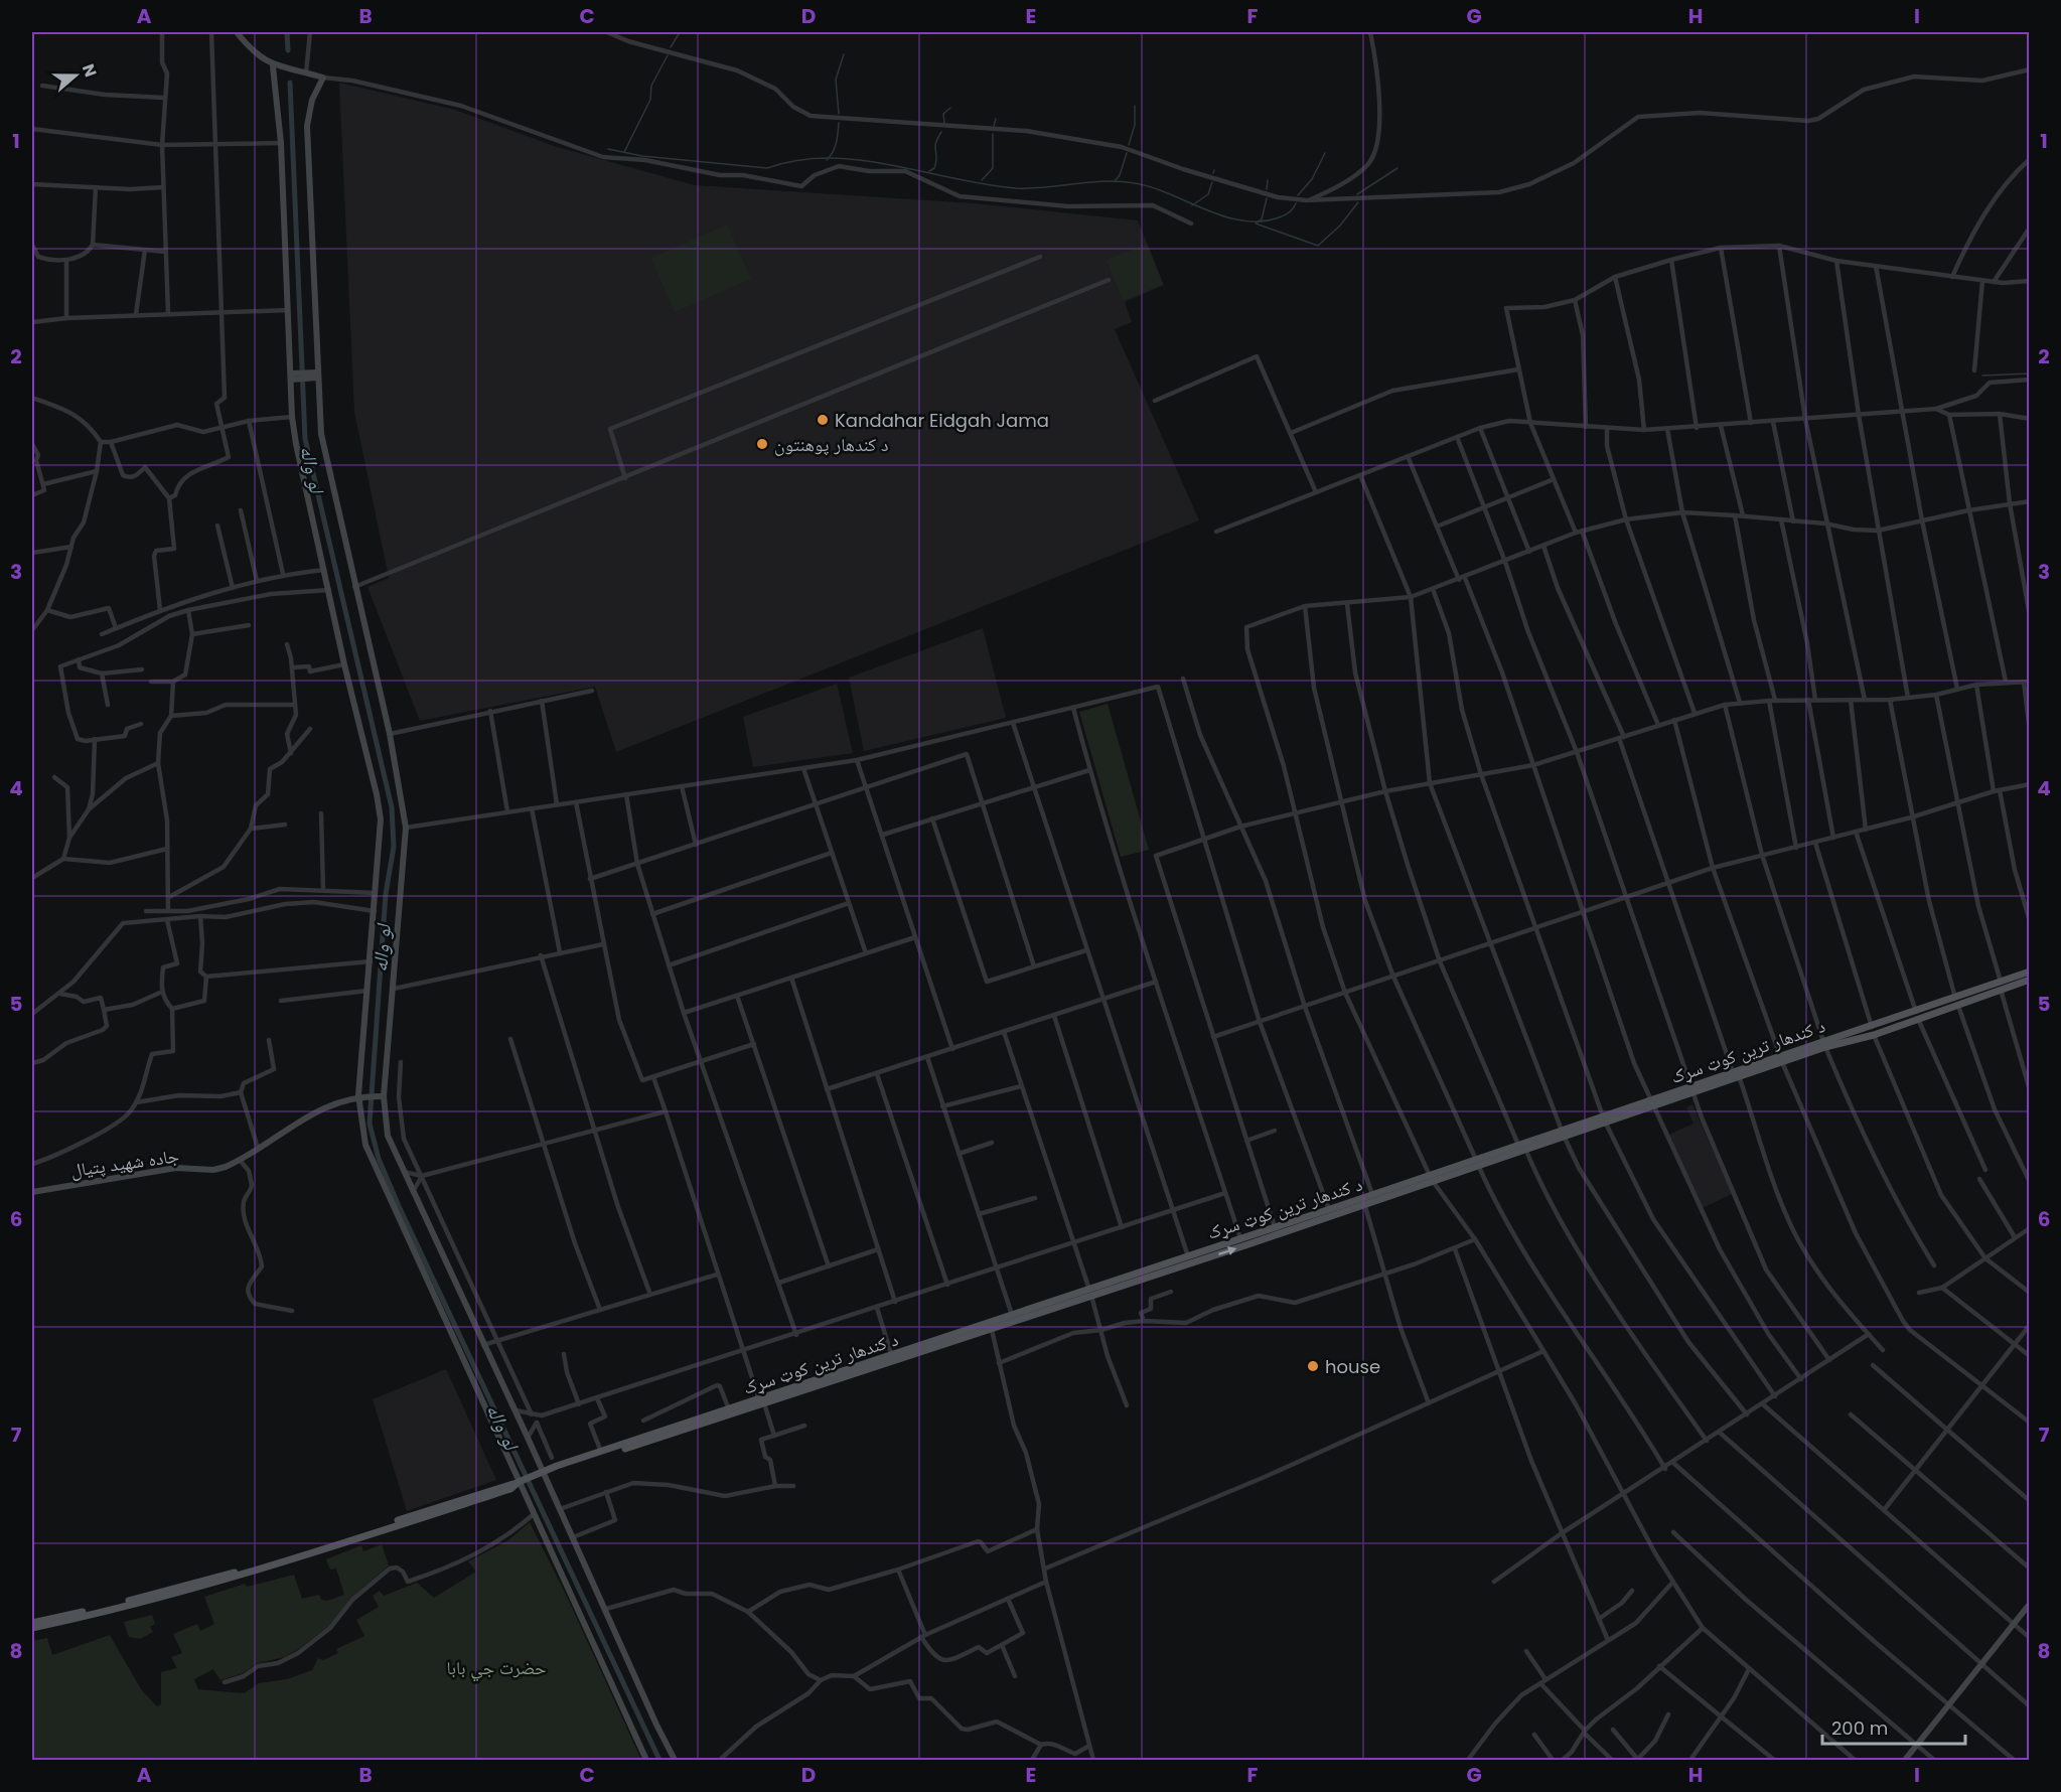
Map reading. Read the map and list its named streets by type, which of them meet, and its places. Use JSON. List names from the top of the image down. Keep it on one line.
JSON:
{"streets":{"main road":["د کندهار ترين کوټ سړک"],"street":["جاده شهید پتیال"]},"water":["لو واله"],"parks":["حضرت جي بابا"],"places":["Kandahar Eidgah Jama","د کندهار پوهنتون","house"],"scale_bar":"200 m","north":"right","grid":{"columns":["A","B","C","D","E","F","G","H","I"],"rows":["1","2","3","4","5","6","7","8"]}}
